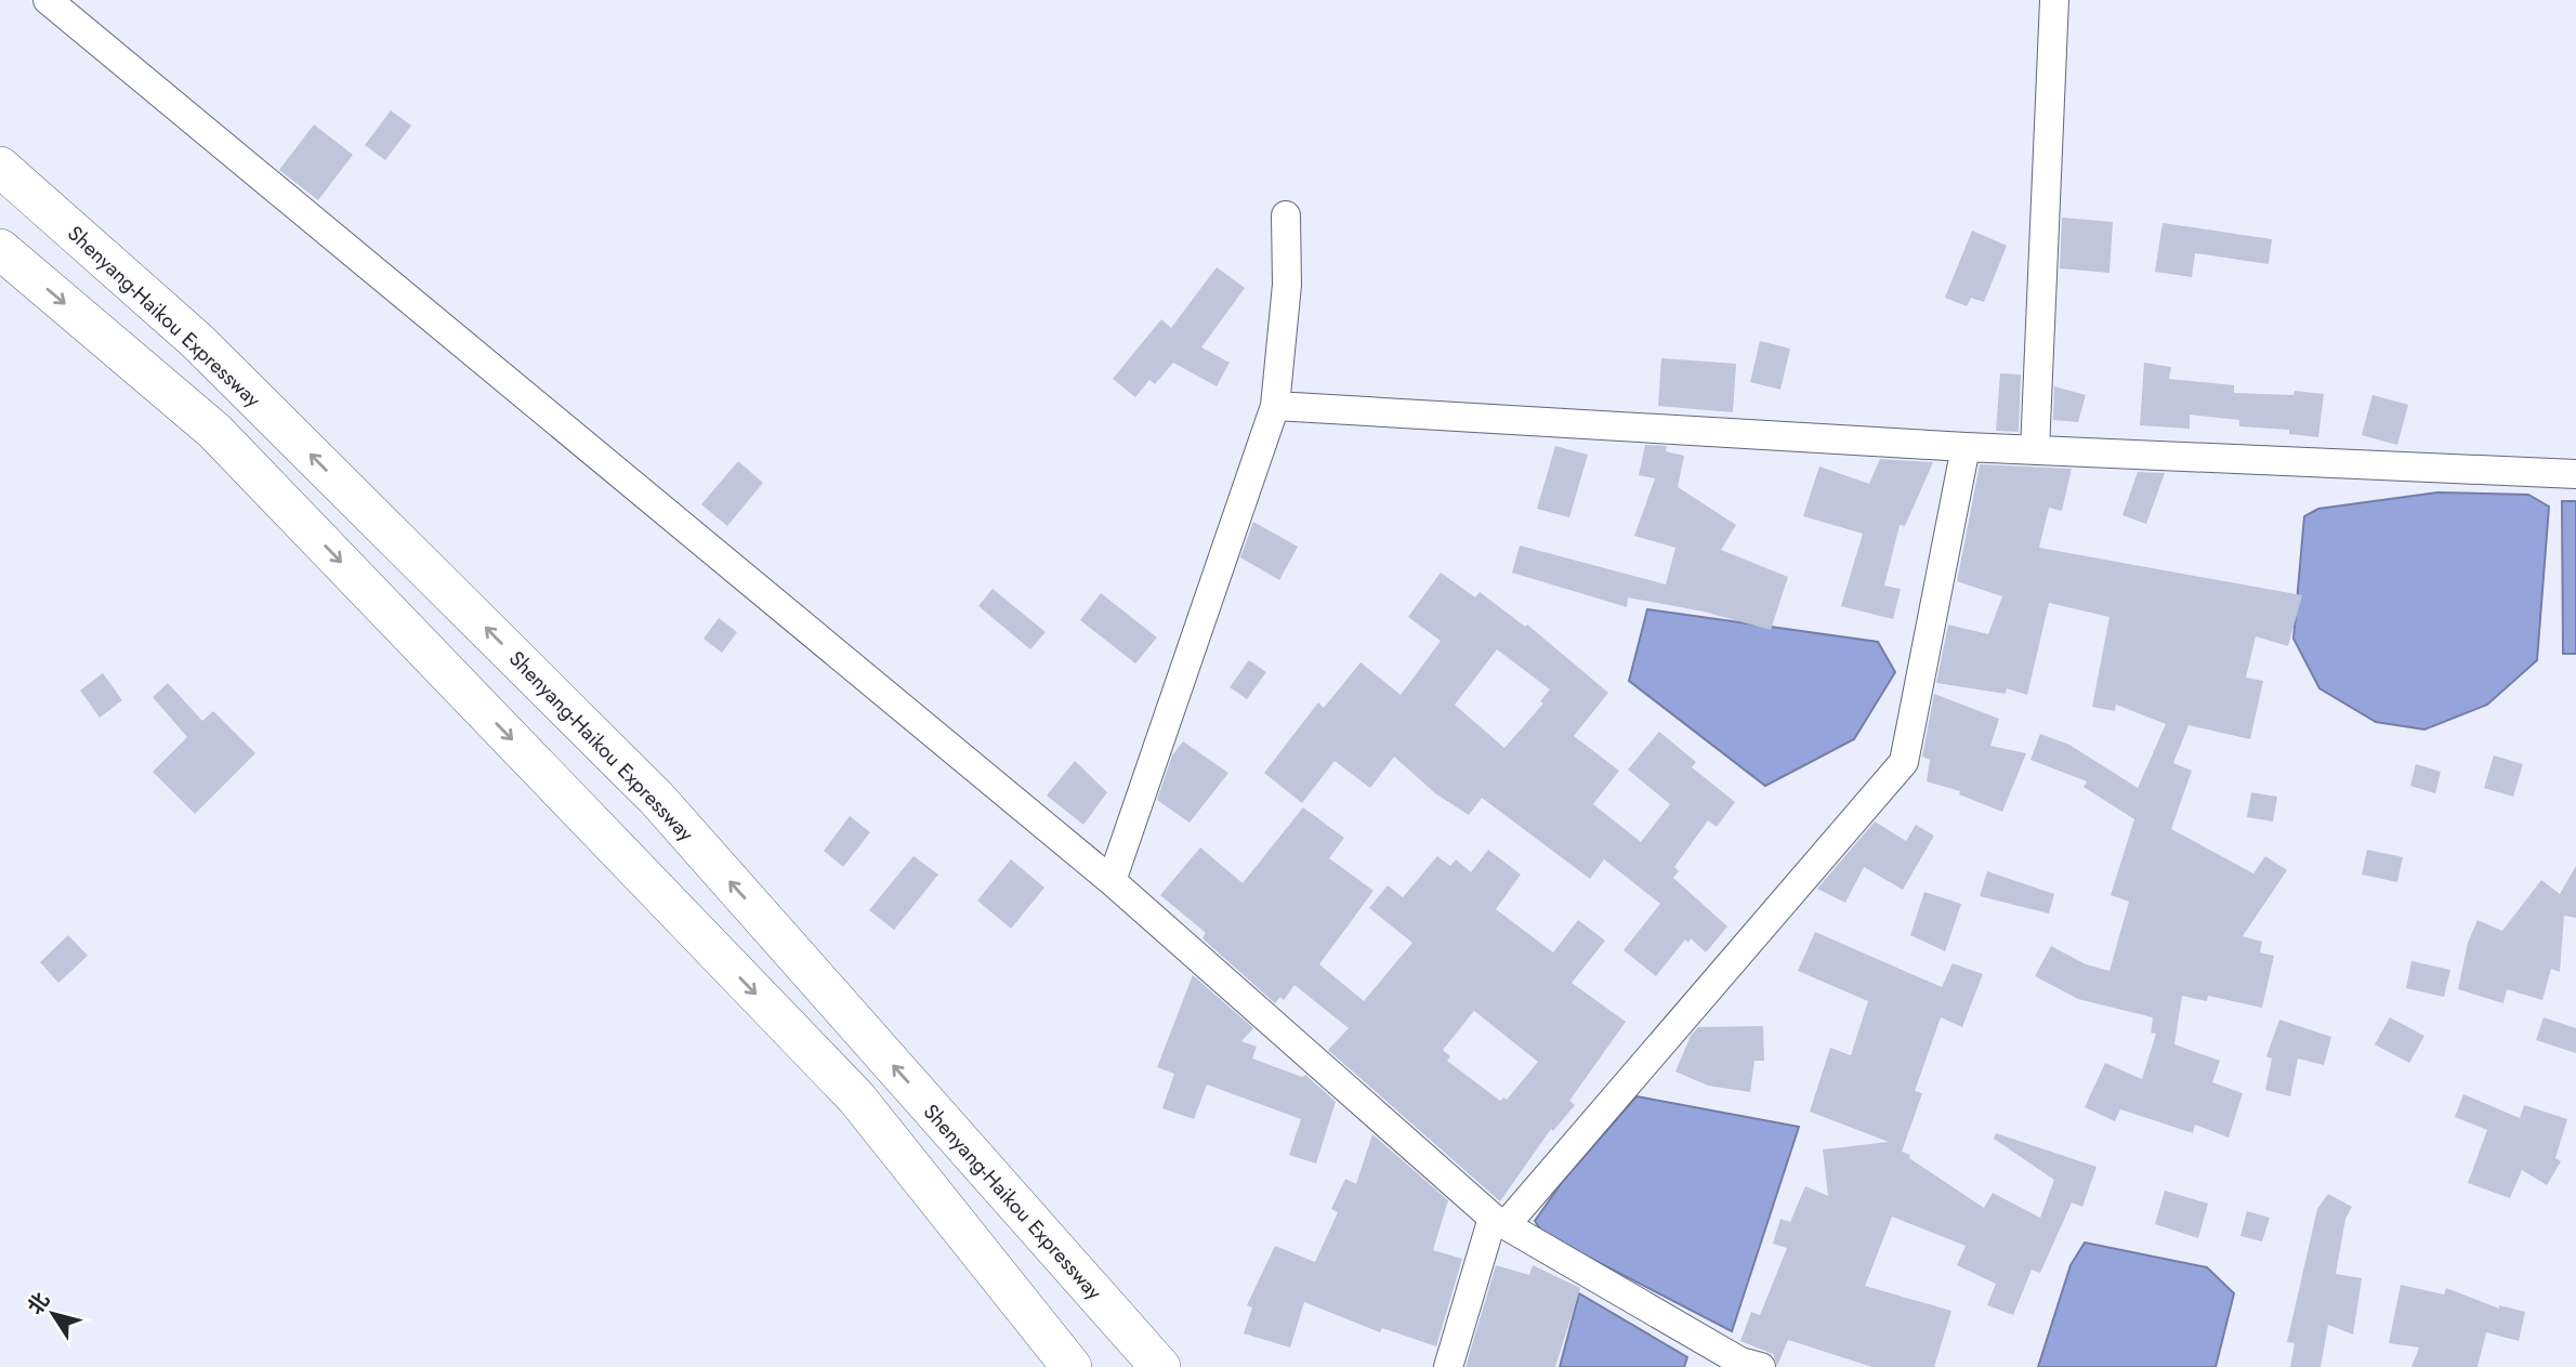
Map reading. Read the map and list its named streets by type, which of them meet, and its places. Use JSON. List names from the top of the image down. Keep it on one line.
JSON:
{"streets":{"highway":["Shenyang-Haikou Expressway"]},"north":"top left"}
